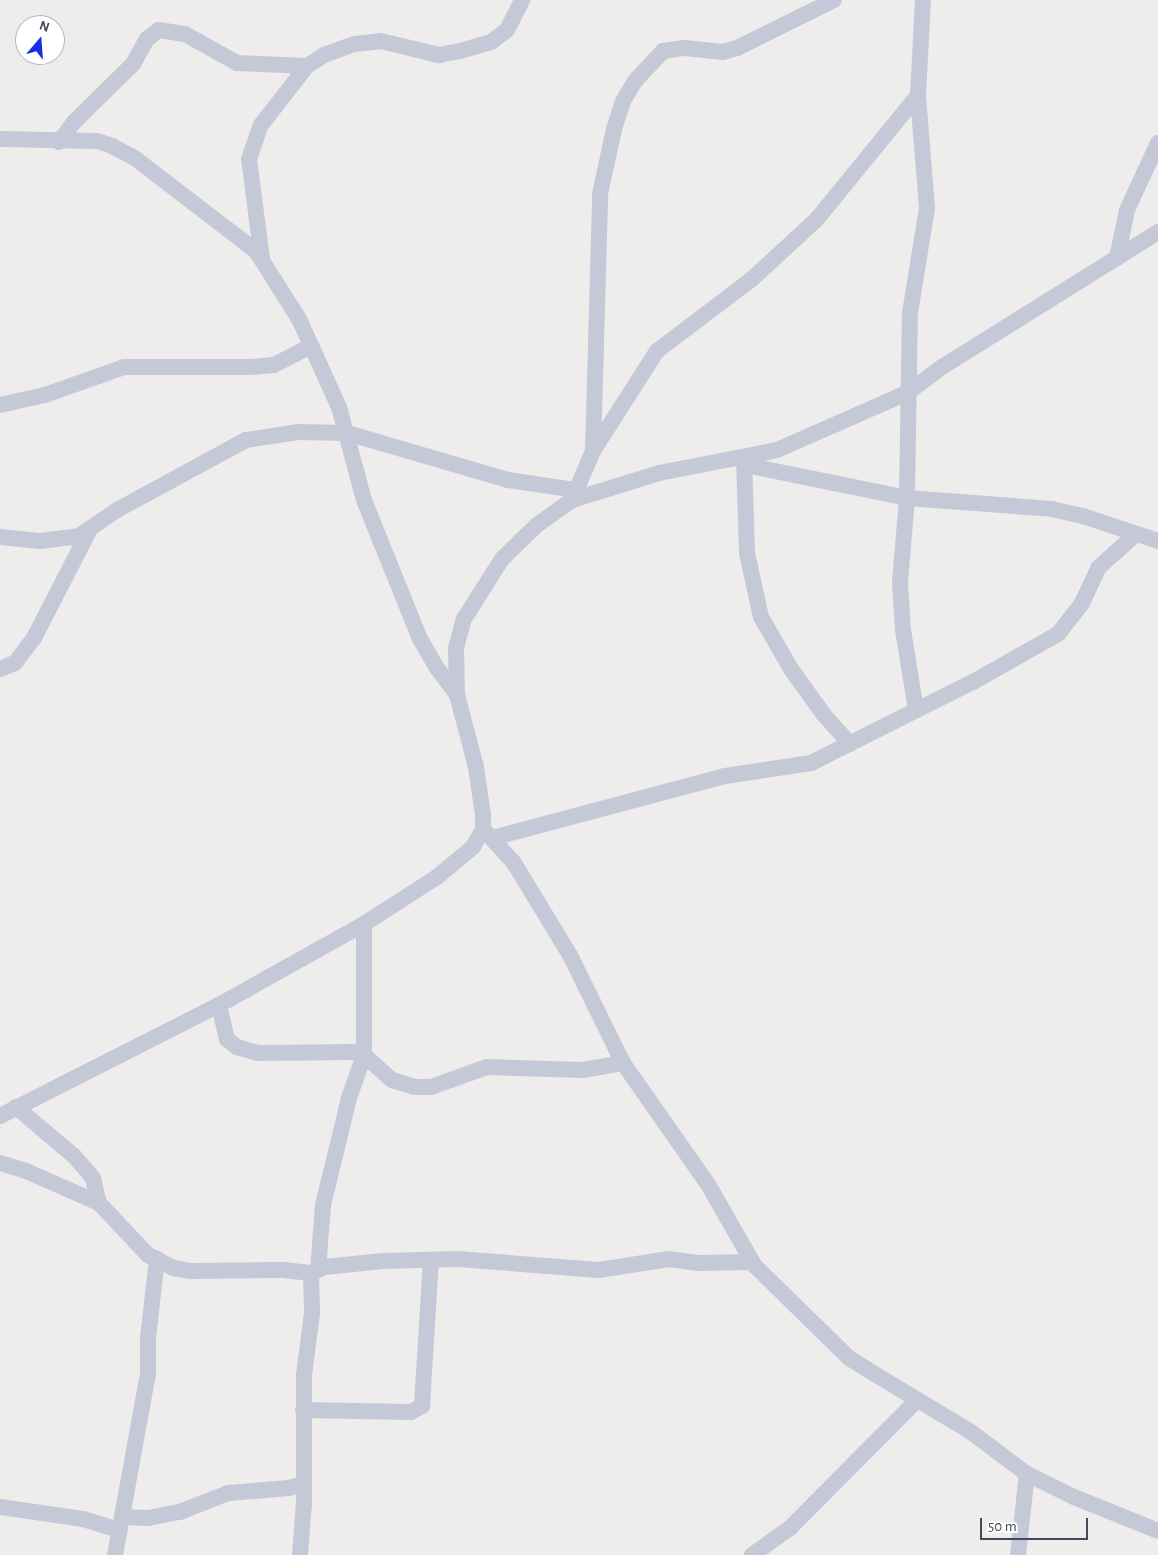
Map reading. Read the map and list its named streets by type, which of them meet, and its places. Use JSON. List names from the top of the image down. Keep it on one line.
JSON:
{"scale_bar":"50 m","north":"top"}
